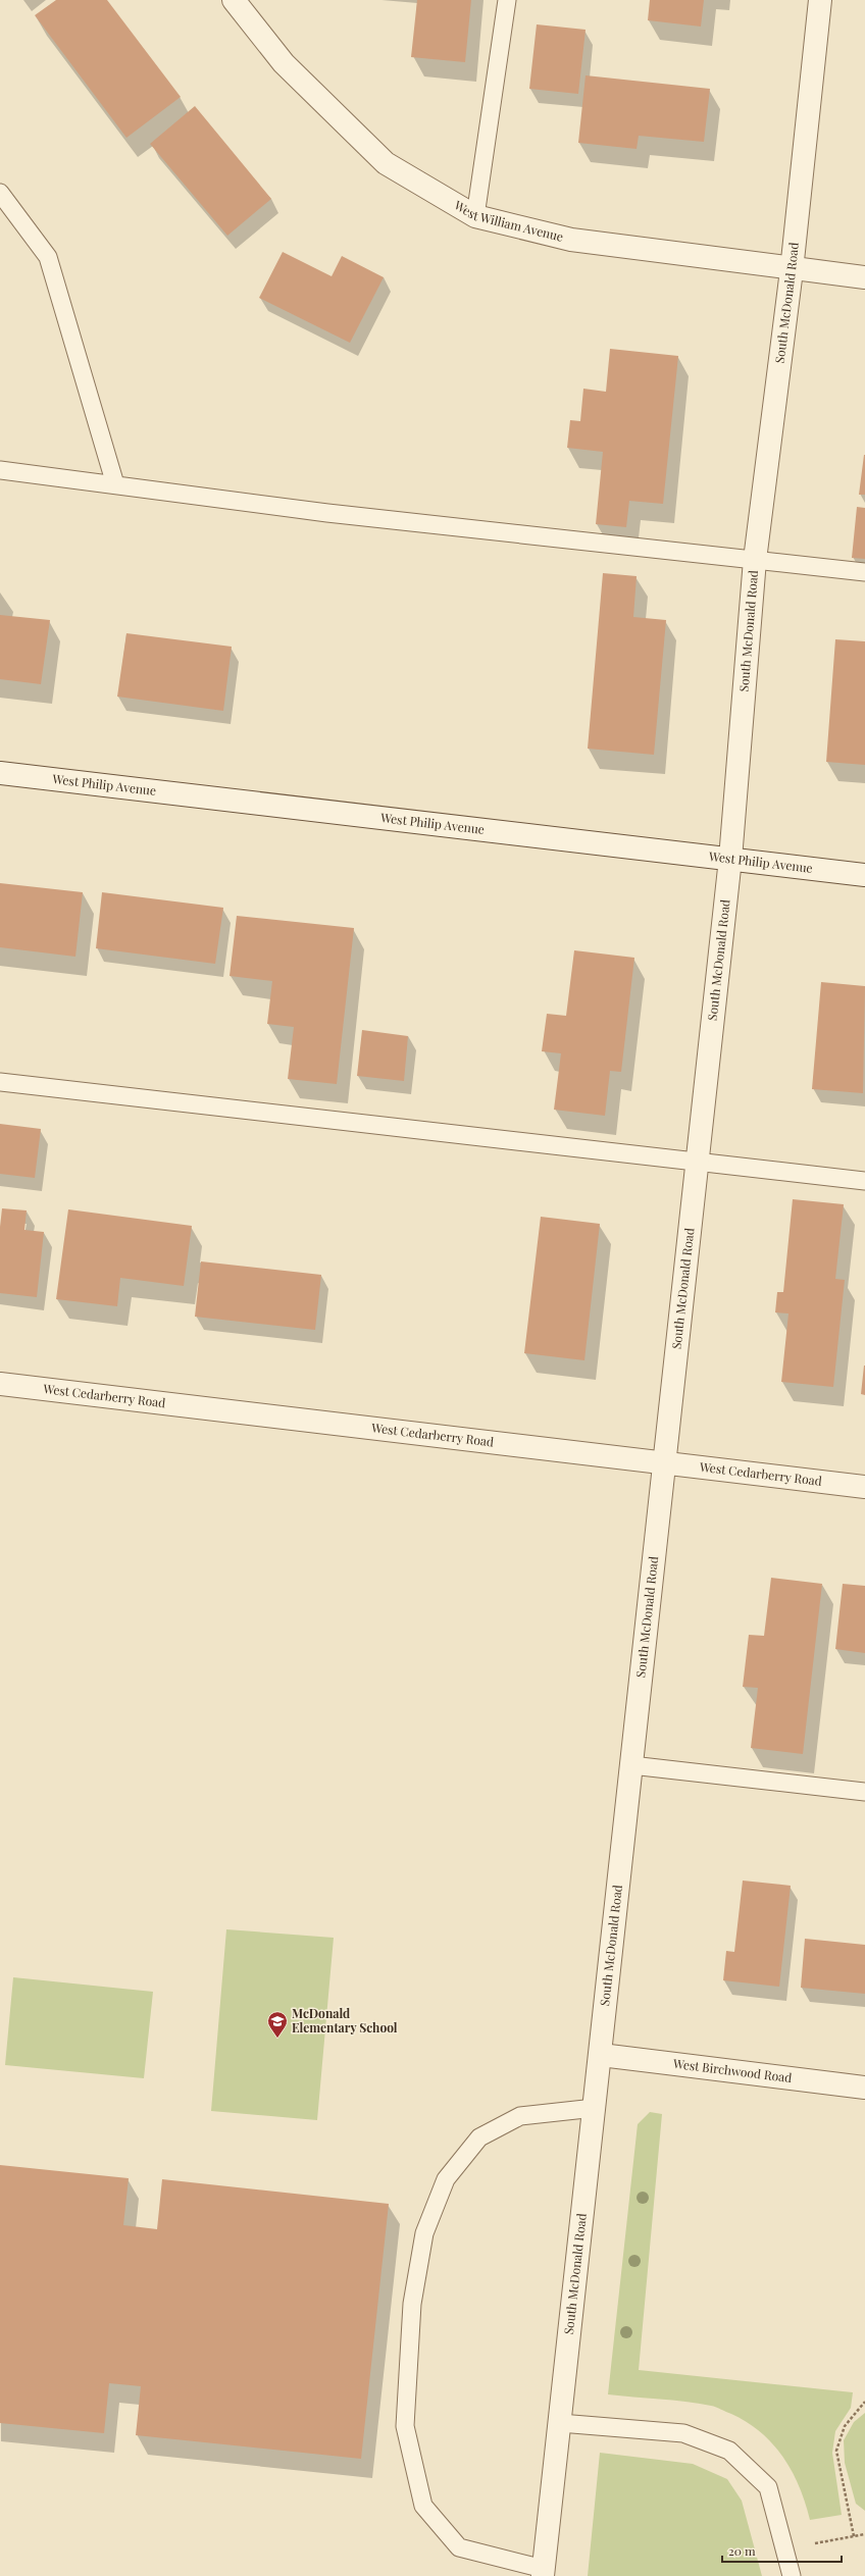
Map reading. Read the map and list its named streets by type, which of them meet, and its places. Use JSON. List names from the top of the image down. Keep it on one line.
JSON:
{"streets":{"street":["West William Avenue","South McDonald Road","West Philip Avenue","West Cedarberry Road","West Birchwood Road"]},"crossings":[["West William Avenue","South McDonald Road"],["South McDonald Road","West Philip Avenue"],["South McDonald Road","West Cedarberry Road"],["South McDonald Road","West Birchwood Road"]],"places":{"school or university":["McDonald Elementary School"]},"scale_bar":"20 m"}
